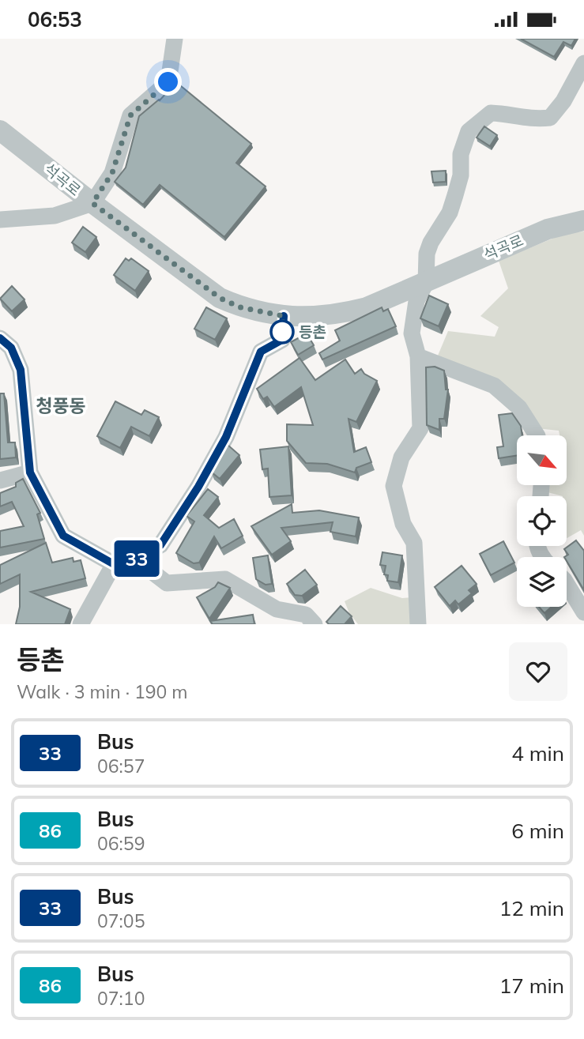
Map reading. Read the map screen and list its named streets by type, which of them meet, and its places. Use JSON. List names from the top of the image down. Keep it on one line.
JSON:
{"streets":{"street":["석곡로"]},"districts":["청풍동"],"places":["등촌"],"lines":["bus line 33"],"north":"bottom right","page":{"status":"06:53","on_map":"33","heading":["등촌","Walk · 3 min · 190 m"],"list":[{"mark":"33","name":"Bus","note":"06:57","value":"4 min"},{"mark":"86","name":"Bus","note":"06:59","value":"6 min"},{"mark":"33","name":"Bus","note":"07:05","value":"12 min"},{"mark":"86","name":"Bus","note":"07:10","value":"17 min"}]}}
